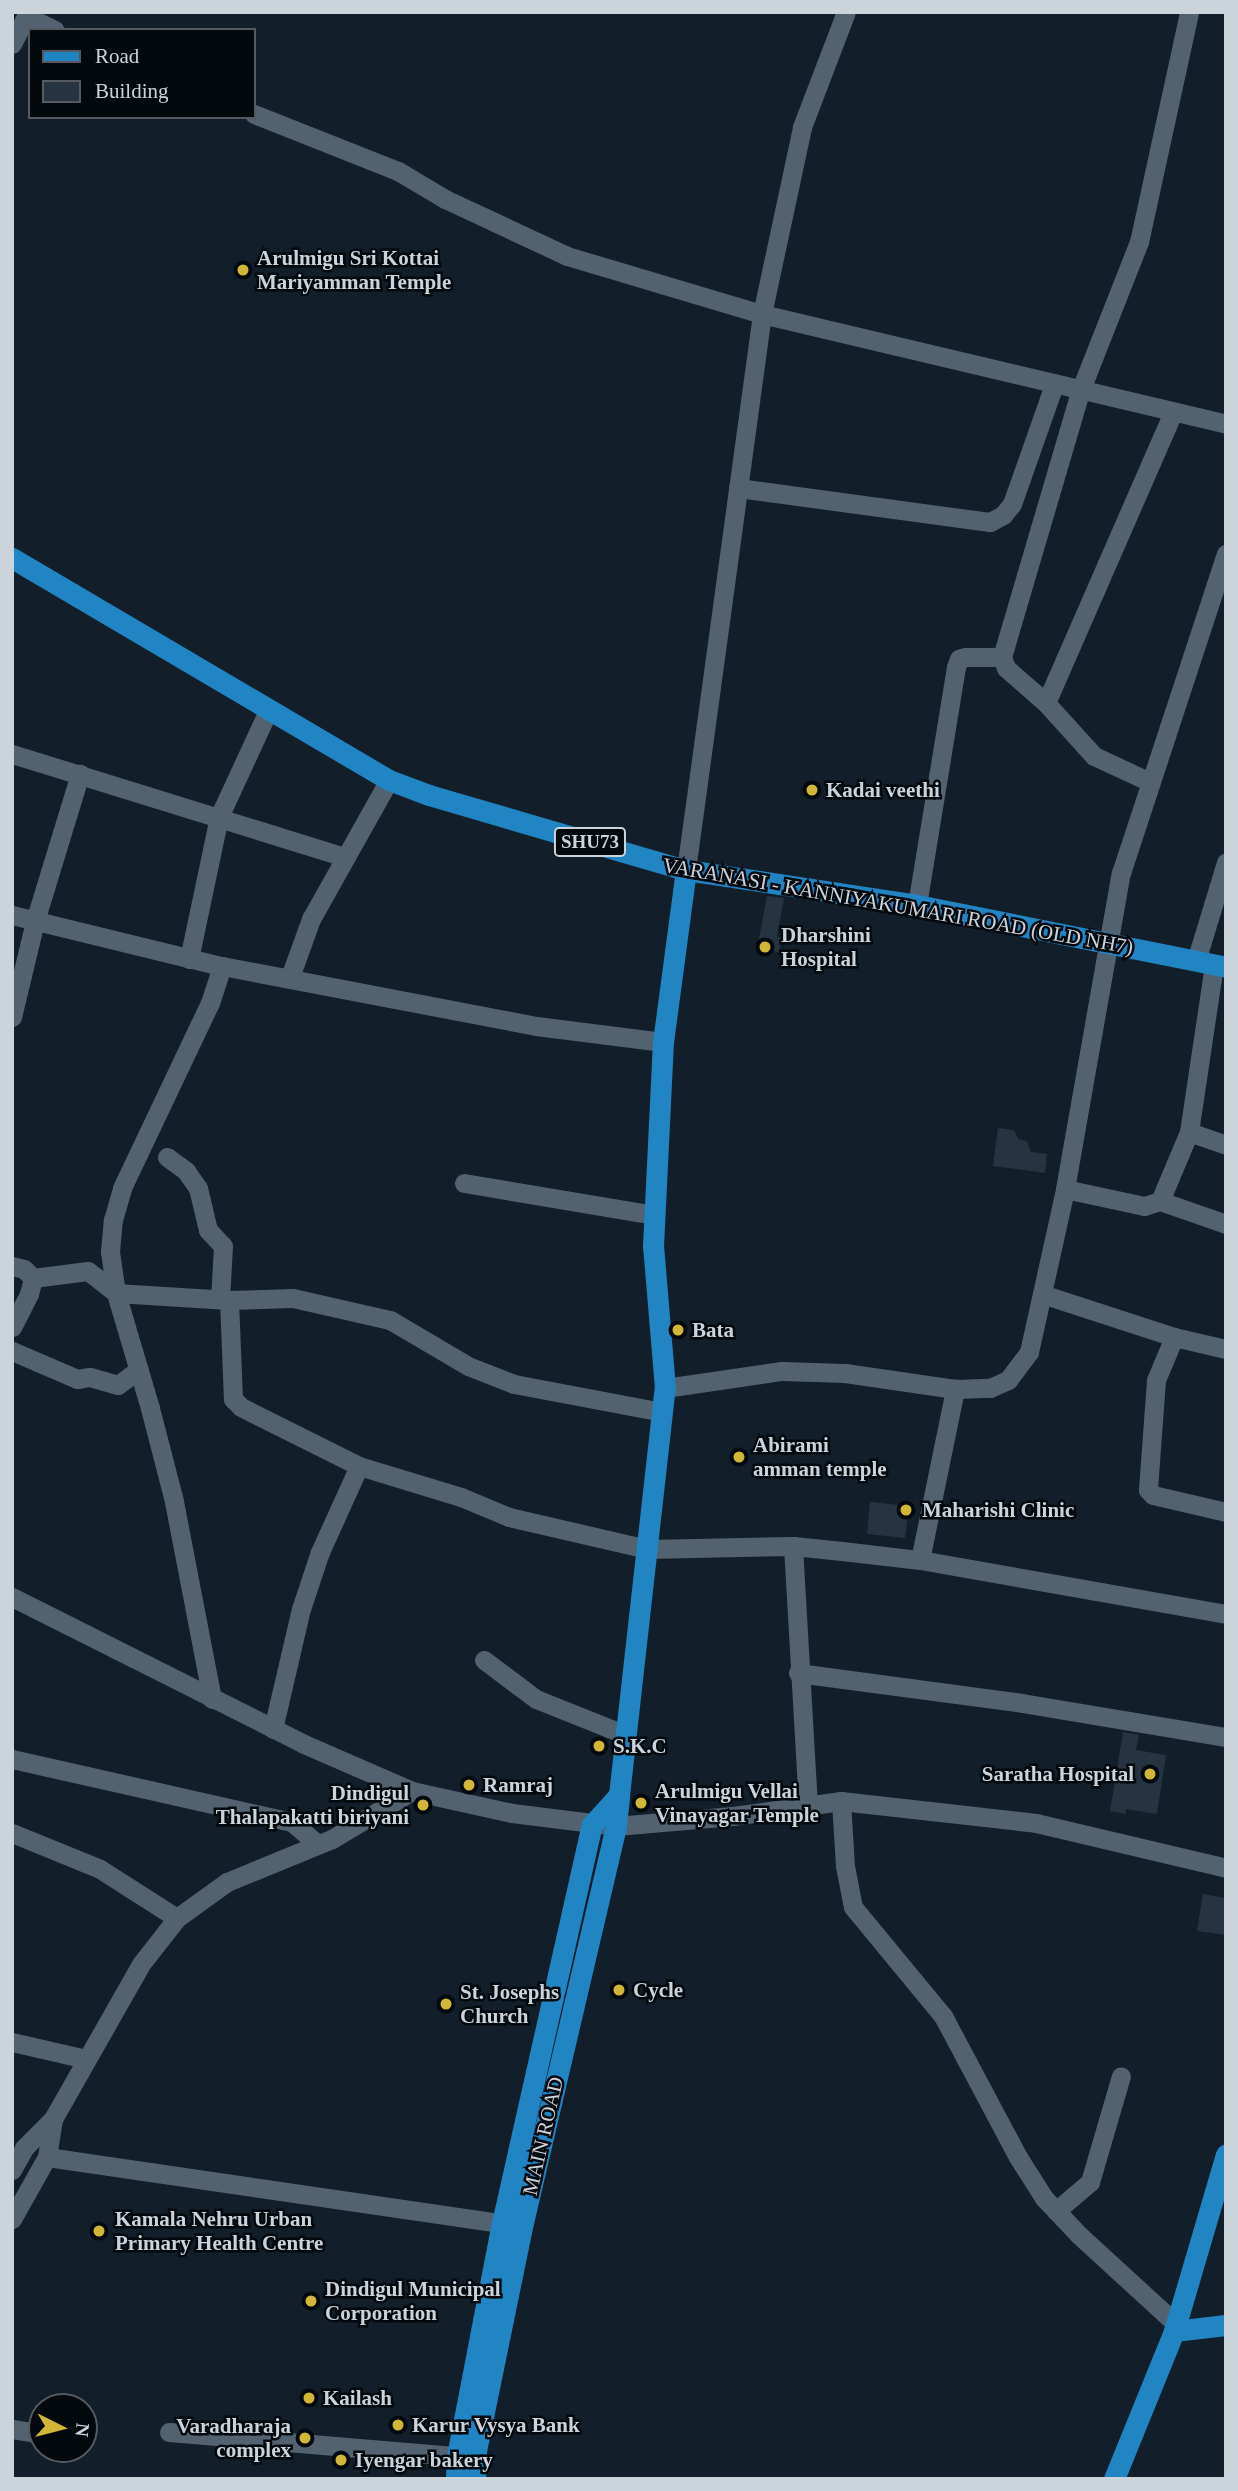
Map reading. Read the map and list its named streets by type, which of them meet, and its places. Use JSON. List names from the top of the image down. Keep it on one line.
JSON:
{"streets":{"main road":["SHU73","VARANASI - KANNIYAKUMARI ROAD (OLD NH7)","MAIN ROAD"]},"crossings":[["VARANASI - KANNIYAKUMARI ROAD (OLD NH7)","MAIN ROAD"]],"places":["Arulmigu Sri Kottai Mariyamman Temple","Kadai veethi","Dharshini Hospital","Bata","Abirami amman temple","Maharishi Clinic","S.K.C","Saratha Hospital","Ramraj","Arulmigu Vellai Vinayagar Temple","Dindigul Thalapakatti biriyani","Cycle","St. Josephs Church","Kamala Nehru Urban Primary Health Centre","Dindigul Municipal Corporation","Kailash","Karur Vysya Bank","Varadharaja complex","Iyengar bakery"],"legend":["Road","Building"],"north":"right"}
